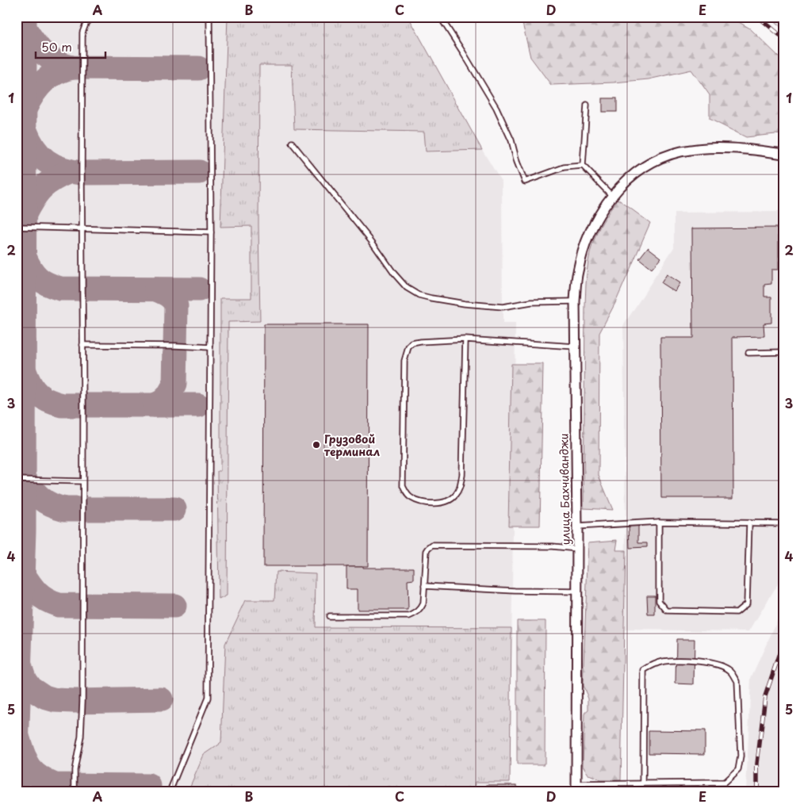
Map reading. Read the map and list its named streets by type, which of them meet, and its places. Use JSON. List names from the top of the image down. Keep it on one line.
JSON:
{"streets":{"street":["улица Бахчиванджи"]},"places":["Грузовой терминал"],"scale_bar":"50 m","grid":{"columns":["A","B","C","D","E"],"rows":["1","2","3","4","5"]}}
